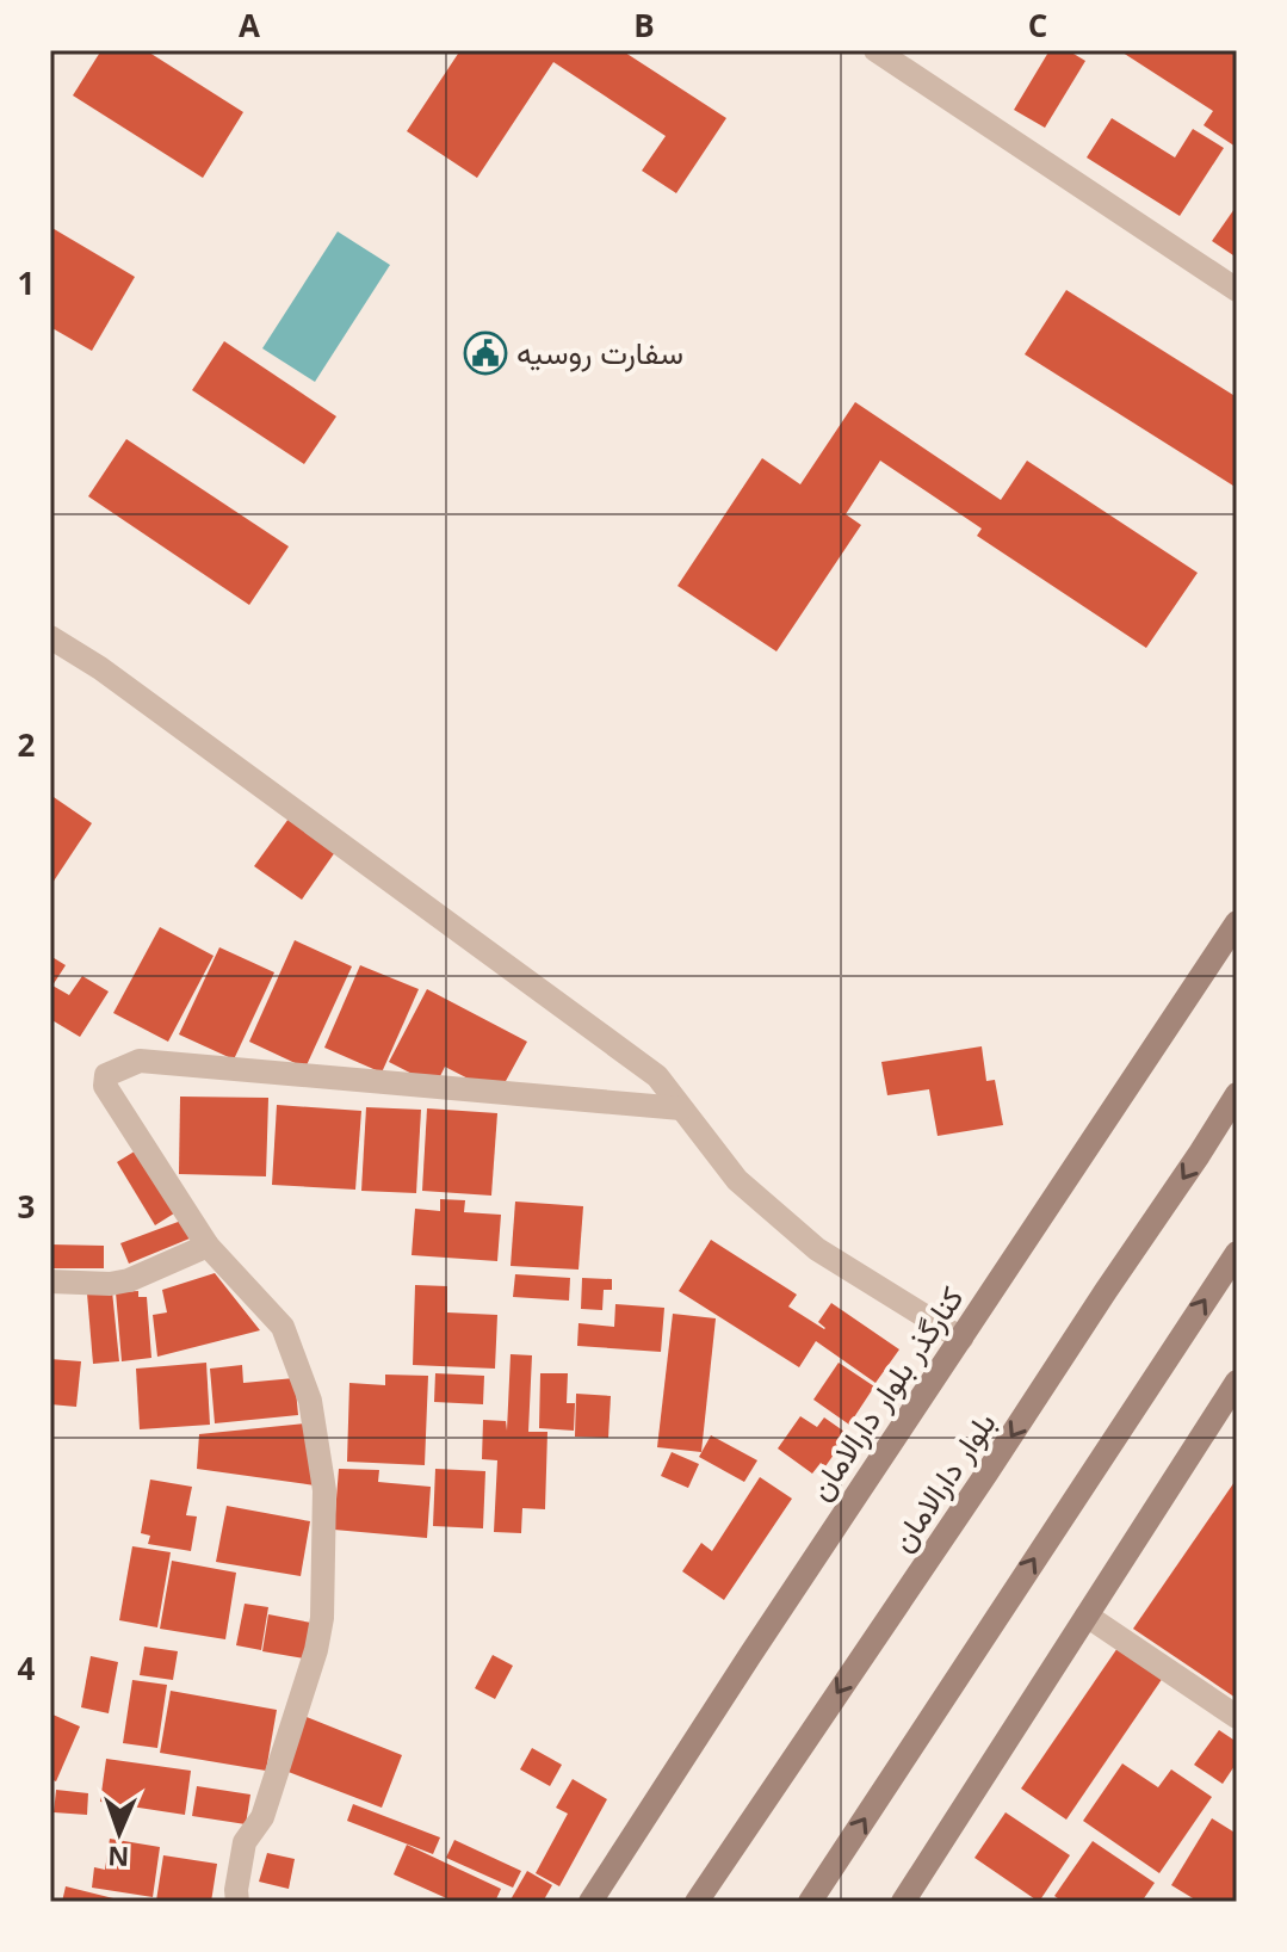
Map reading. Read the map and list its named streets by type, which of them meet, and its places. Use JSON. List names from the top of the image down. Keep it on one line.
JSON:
{"streets":{"street":["کنارگذر بلوار دارالامان","بلوار دارالامان"]},"places":{"public building":["سفارت روسیه"]},"north":"bottom","grid":{"columns":["A","B","C"],"rows":["1","2","3","4"]}}
